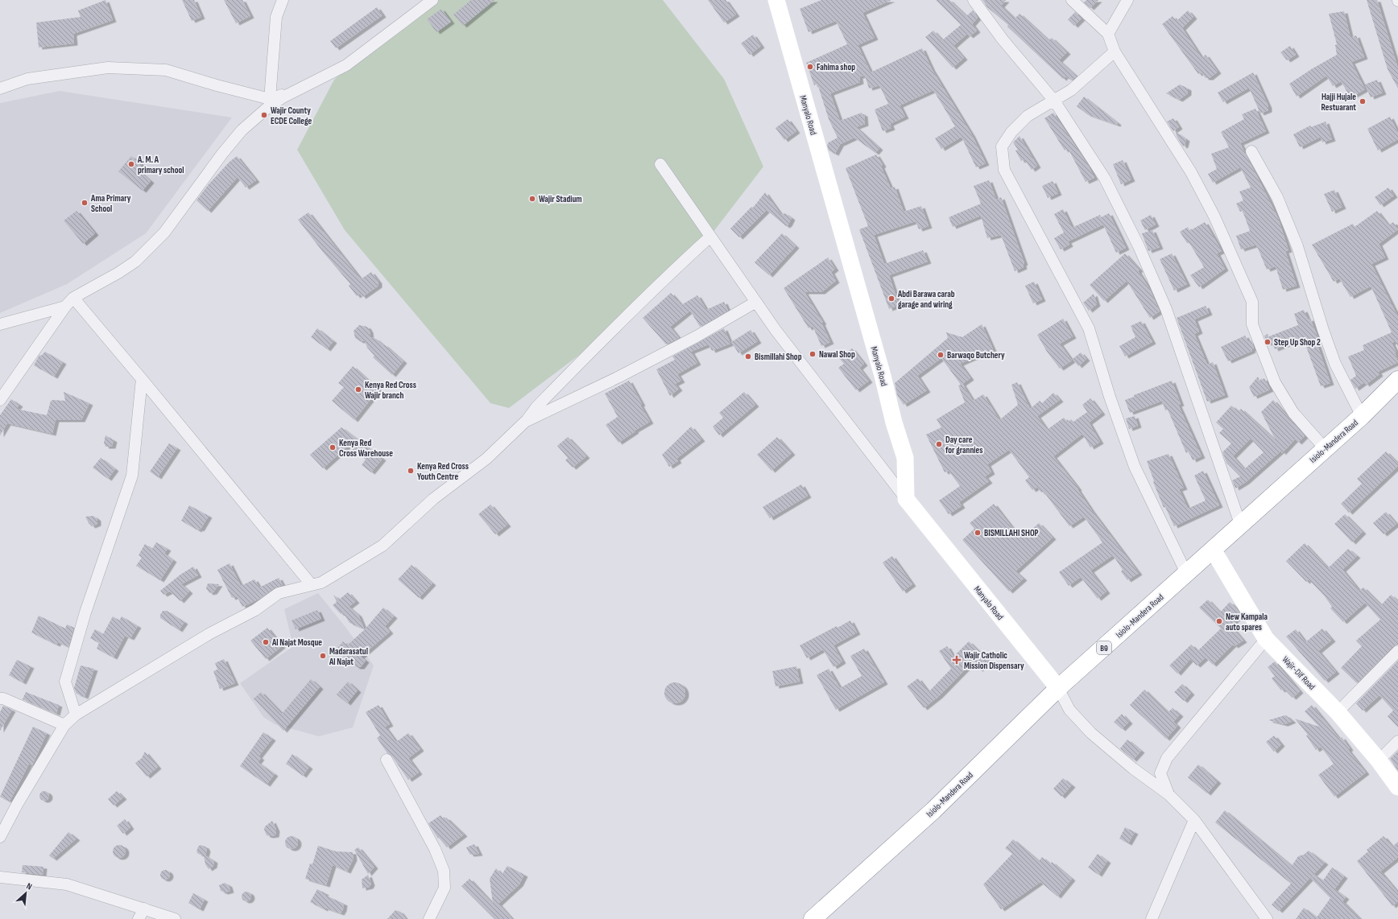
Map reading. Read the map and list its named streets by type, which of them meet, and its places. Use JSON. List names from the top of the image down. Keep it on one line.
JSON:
{"streets":{"highway":["Isiolo-Mandera Road","B9"],"street":["Manyalo Road","Wajir-Dif Road"]},"crossings":[["Manyalo Road","Isiolo-Mandera Road"],["Isiolo-Mandera Road","Wajir-Dif Road"]],"places":{"other":["Fahima shop","Hajji Hujale Restuarant","Wajir County ECDE College","A. M. A primary school","Wajir Stadium","Ama Primary School","Abdi Barawa carab garage and wiring","Step Up Shop 2","Nawal Shop","Barwaqo Butchery","Bismillahi Shop","Kenya Red Cross Wajir branch","Day care for grannies","Kenya Red Cross Warehouse","Kenya Red Cross Youth Centre","BISMILLAHI SHOP","New Kampala auto spares","Al Najat Mosque","Madarasatul Al Najat"],"health":["Wajir Catholic Mission Dispensary"]},"north":"top right"}
